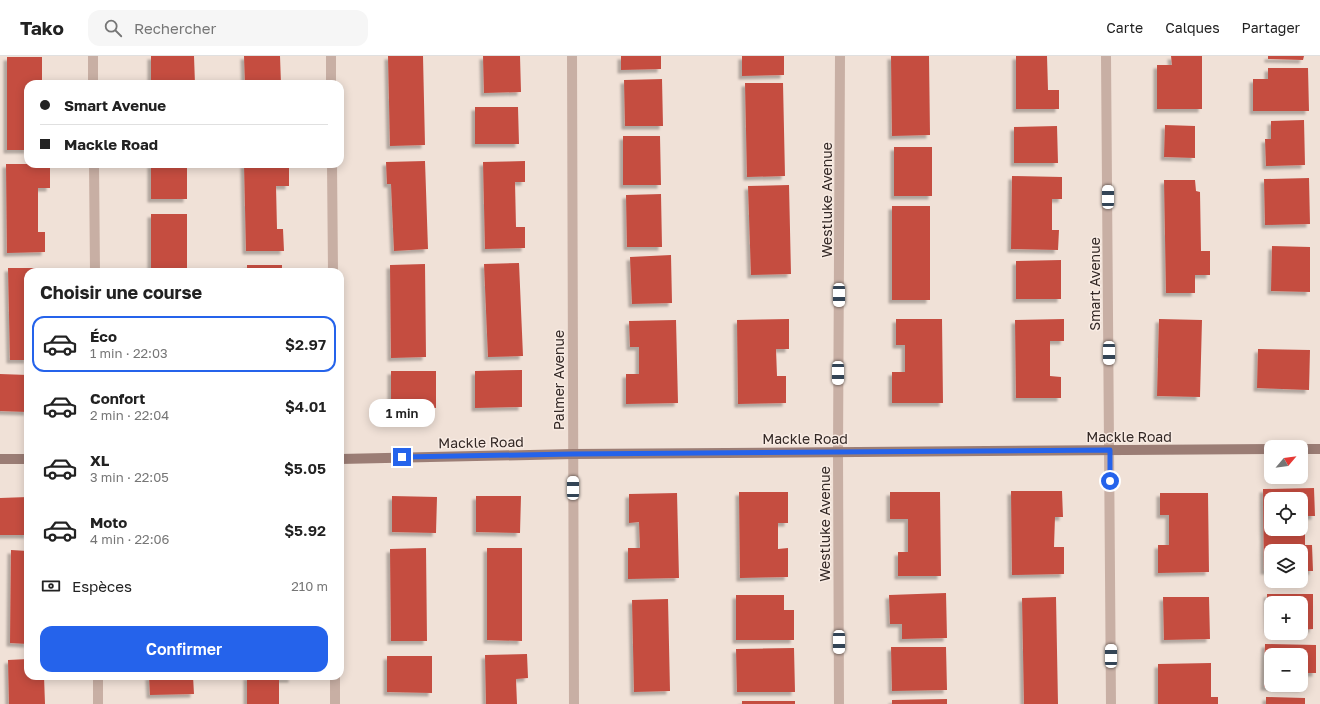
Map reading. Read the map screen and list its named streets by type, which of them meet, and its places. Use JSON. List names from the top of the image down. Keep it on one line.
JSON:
{"streets":{"street":["Westluke Avenue","Smart Avenue","Palmer Avenue","Mackle Road"]},"crossings":[["Westluke Avenue","Mackle Road"],["Smart Avenue","Mackle Road"],["Palmer Avenue","Mackle Road"]],"north":"top right","page":{"header":"Tako","search":"Rechercher","nav":["Carte","Calques","Partager"],"banner":["Smart Avenue","Mackle Road"],"heading":"Choisir une course","list":[{"name":"Éco","note":"1 min · 22:03","value":"$2.97"},{"name":"Confort","note":"2 min · 22:04","value":"$4.01"},{"name":"XL","note":"3 min · 22:05","value":"$5.05"},{"name":"Moto","note":"4 min · 22:06","value":"$5.92"}],"bubble":"1 min","map_buttons":["+","−"],"pay":["Espèces","210 m"],"buttons":"Confirmer"}}
